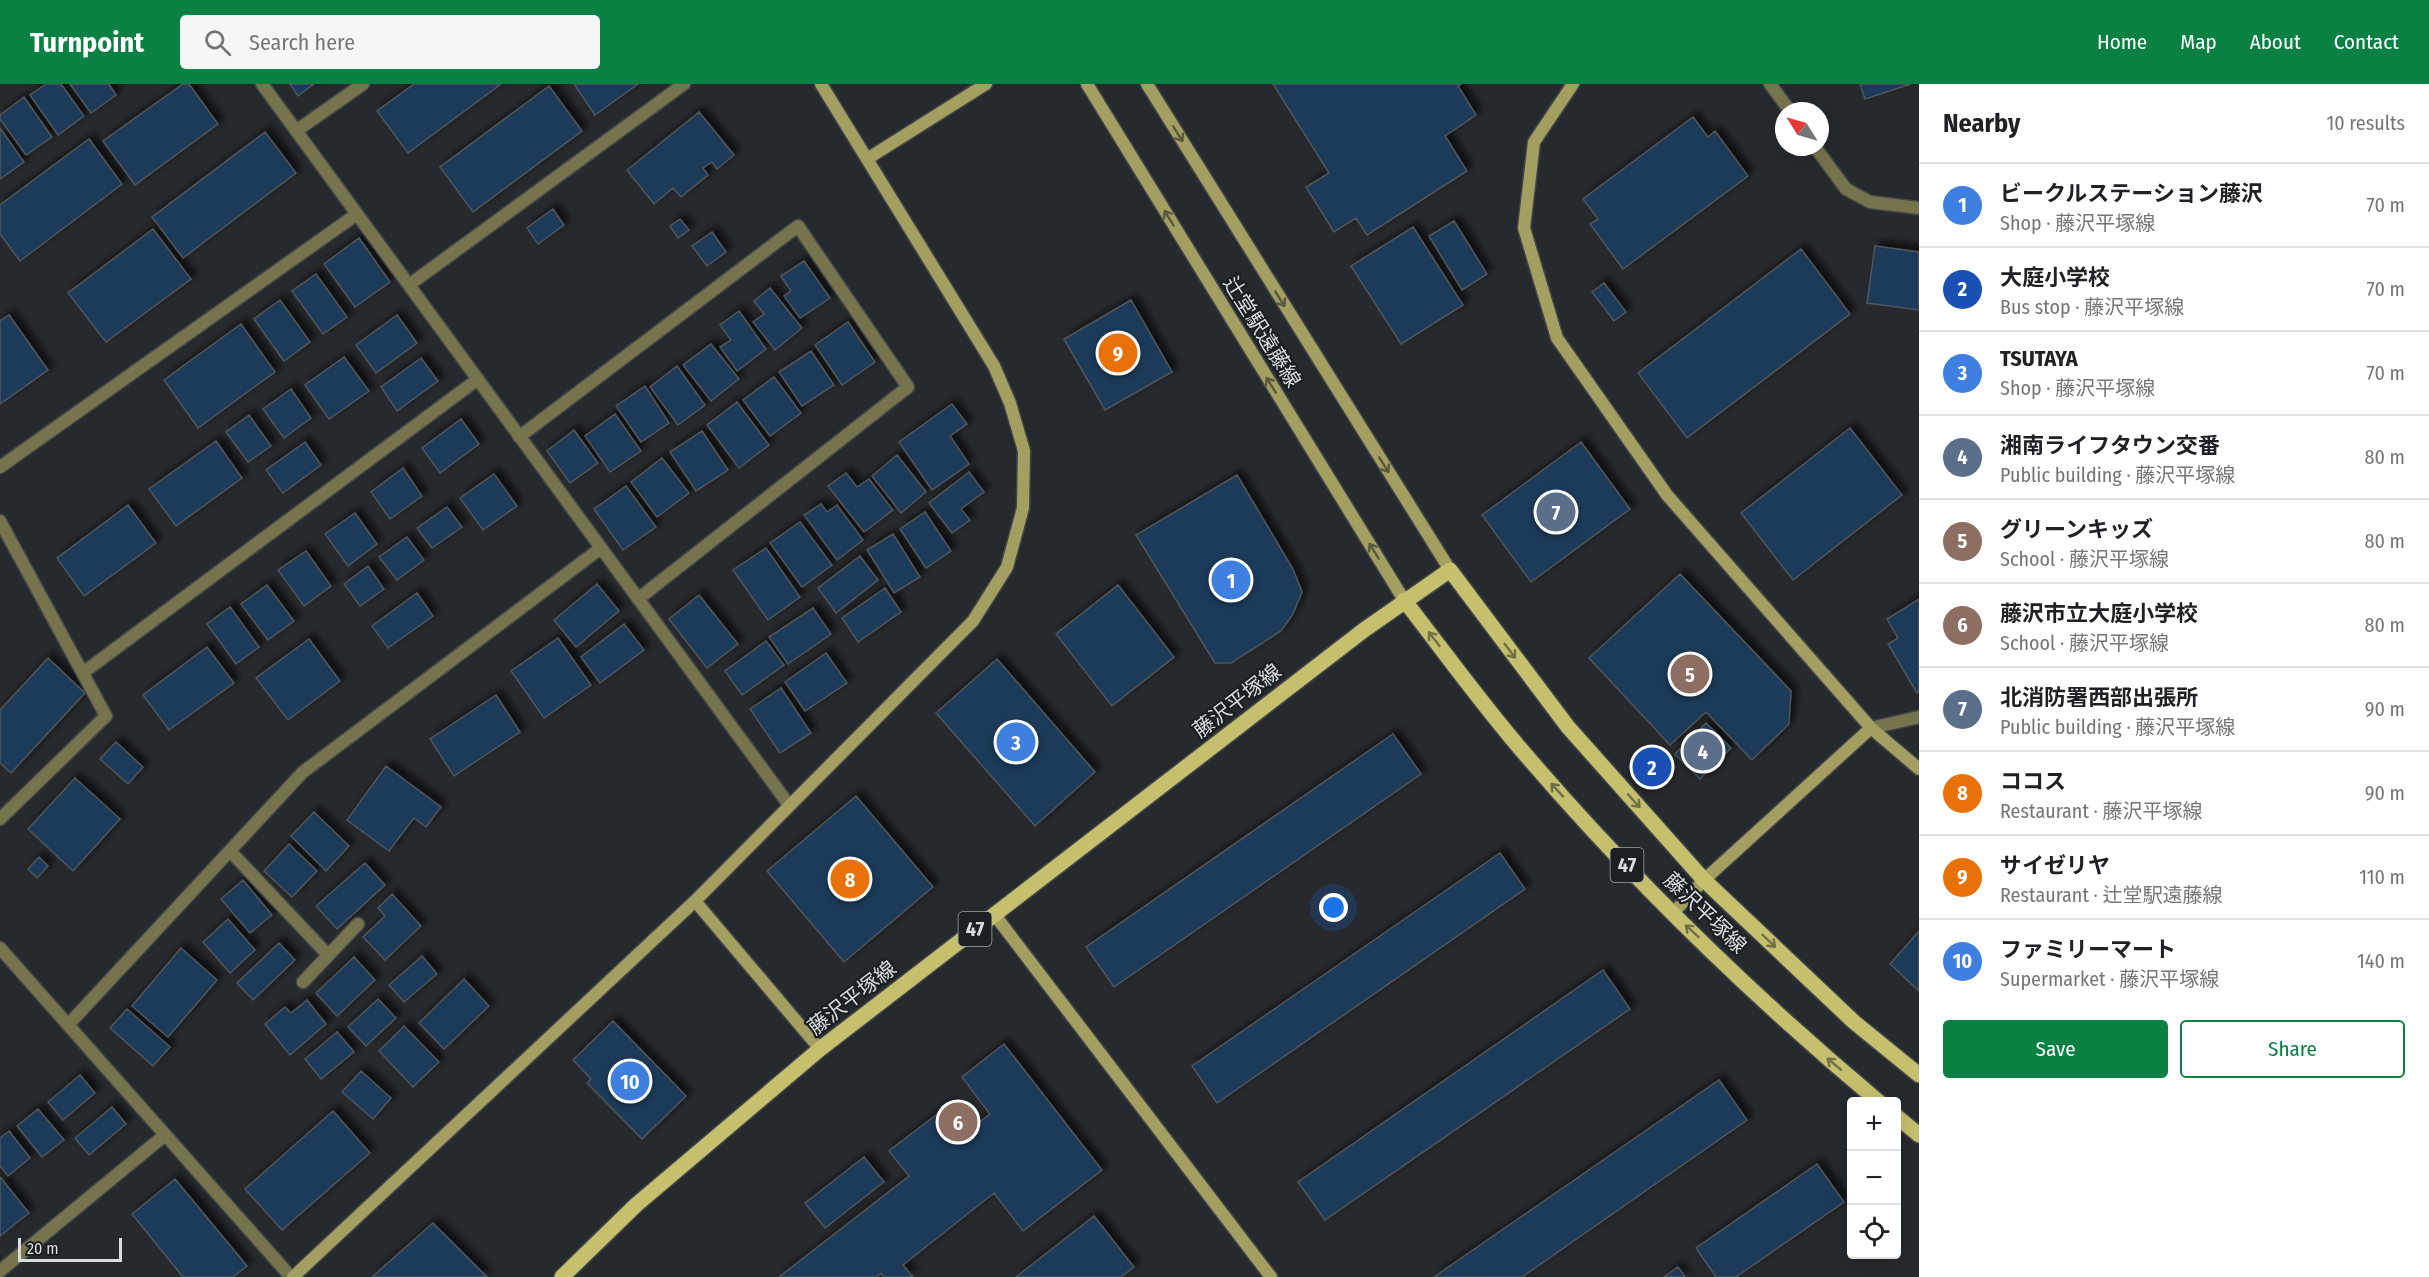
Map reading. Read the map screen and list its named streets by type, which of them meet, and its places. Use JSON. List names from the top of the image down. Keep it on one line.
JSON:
{"streets":{"main road":["藤沢平塚線","47"],"street":["辻堂駅遠藤線"]},"crossings":[["辻堂駅遠藤線","藤沢平塚線"],["辻堂駅遠藤線","47"],["藤沢平塚線","47"]],"scale_bar":"20 m","north":"top left","page":{"header":"Turnpoint","search":"Search here","nav":["Home","Map","About","Contact"],"heading":["Nearby","10 results"],"list":[{"mark":"1","name":"ビークルステーション藤沢","note":"Shop · 藤沢平塚線","value":"70 m"},{"mark":"2","name":"大庭小学校","note":"Bus stop · 藤沢平塚線","value":"70 m"},{"mark":"3","name":"TSUTAYA","note":"Shop · 藤沢平塚線","value":"70 m"},{"mark":"4","name":"湘南ライフタウン交番","note":"Public building · 藤沢平塚線","value":"80 m"},{"mark":"5","name":"グリーンキッズ","note":"School · 藤沢平塚線","value":"80 m"},{"mark":"6","name":"藤沢市立大庭小学校","note":"School · 藤沢平塚線","value":"80 m"},{"mark":"7","name":"北消防署西部出張所","note":"Public building · 藤沢平塚線","value":"90 m"},{"mark":"8","name":"ココス","note":"Restaurant · 藤沢平塚線","value":"90 m"},{"mark":"9","name":"サイゼリヤ","note":"Restaurant · 辻堂駅遠藤線","value":"110 m"},{"mark":"10","name":"ファミリーマート","note":"Supermarket · 藤沢平塚線","value":"140 m"}],"pins":["9","7","1","5","3","4","2","8","10","6"],"buttons":["Save","Share"],"map_buttons":["+","−"],"scale":"20 m"}}
